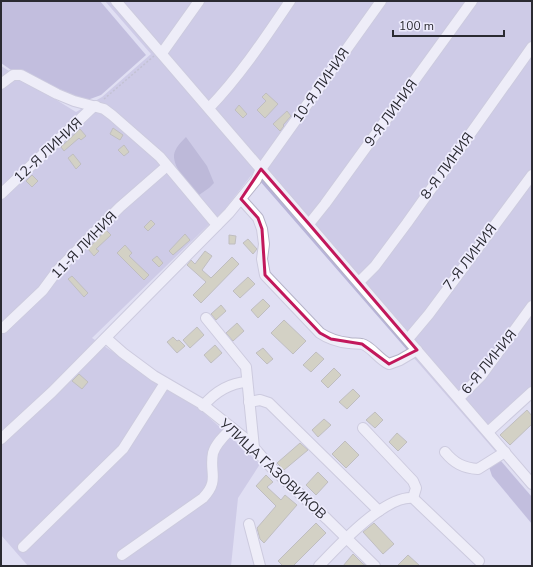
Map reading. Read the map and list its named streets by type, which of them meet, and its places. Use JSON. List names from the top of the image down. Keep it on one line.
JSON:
{"streets":{"street":["10-Я ЛИНИЯ","9-Я ЛИНИЯ","12-Я ЛИНИЯ","8-Я ЛИНИЯ","11-Я ЛИНИЯ","7-Я ЛИНИЯ","6-Я ЛИНИЯ","УЛИЦА ГАЗОВИКОВ"]},"crossings":[["10-Я ЛИНИЯ","УЛИЦА ГАЗОВИКОВ"]],"scale_bar":"100 m"}
